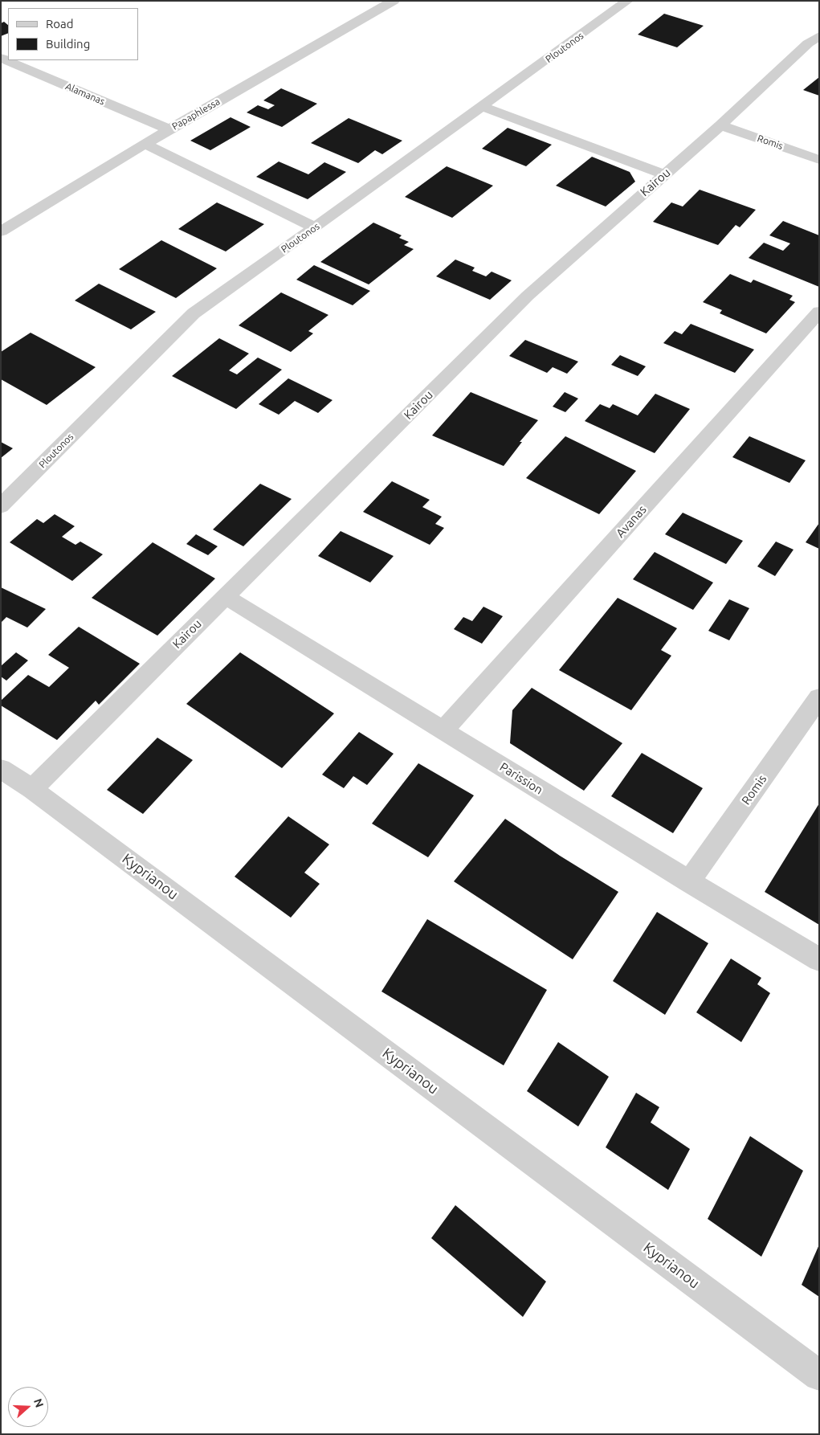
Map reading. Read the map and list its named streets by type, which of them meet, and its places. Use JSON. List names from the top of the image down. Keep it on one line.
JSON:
{"streets":{"street":["Ploutonos","Alamanas","Papaphlessa","Romis","Kairou","Avanas","Parission","Kyprianou"]},"crossings":[["Alamanas","Papaphlessa"],["Romis","Kairou"],["Romis","Parission"],["Kairou","Parission"],["Kairou","Kyprianou"],["Avanas","Parission"]],"legend":["Road","Building"],"north":"right"}
